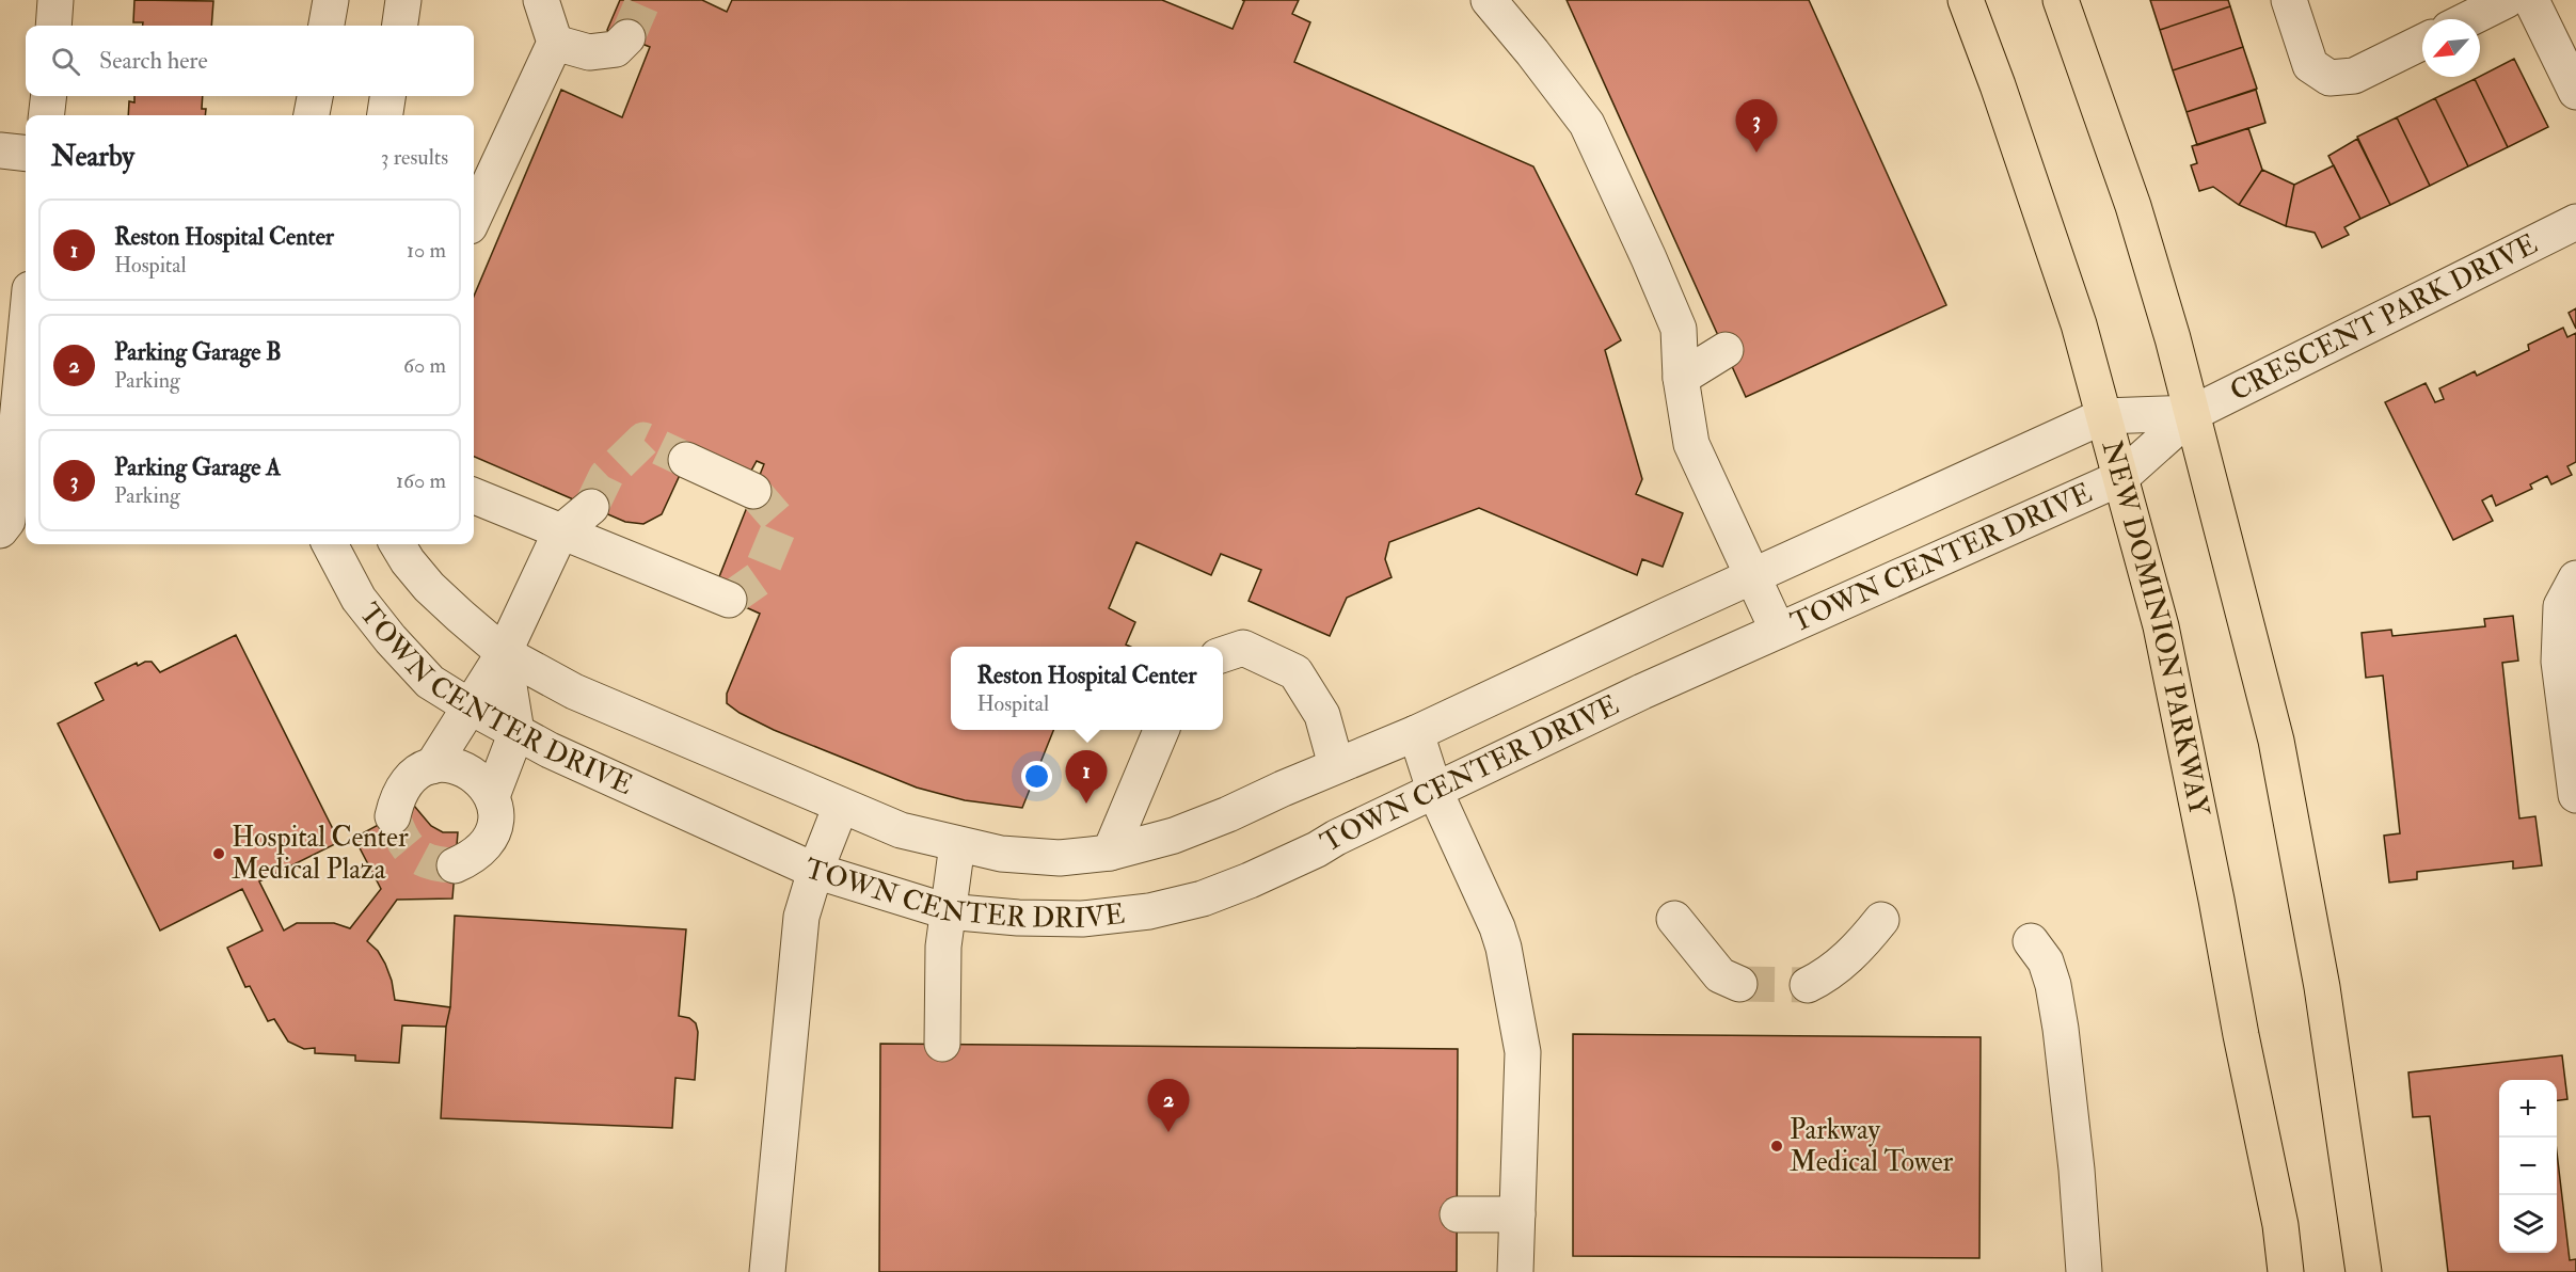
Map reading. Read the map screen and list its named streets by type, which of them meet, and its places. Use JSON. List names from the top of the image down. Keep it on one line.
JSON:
{"streets":{"main road":["NEW DOMINION PARKWAY"],"street":["CRESCENT PARK DRIVE","TOWN CENTER DRIVE"]},"crossings":[["CRESCENT PARK DRIVE","TOWN CENTER DRIVE"],["TOWN CENTER DRIVE","NEW DOMINION PARKWAY"]],"places":["Hospital Center Medical Plaza","Parkway Medical Tower"],"north":"bottom left","page":{"search":"Search here","pins":["3","1","2"],"heading":["Nearby","3 results"],"list":[{"mark":"1","name":"Reston Hospital Center","note":"Hospital","value":"10 m"},{"mark":"2","name":"Parking Garage B","note":"Parking","value":"60 m"},{"mark":"3","name":"Parking Garage A","note":"Parking","value":"160 m"}],"popup":["Reston Hospital Center","Hospital"],"map_buttons":["+","−"]}}
